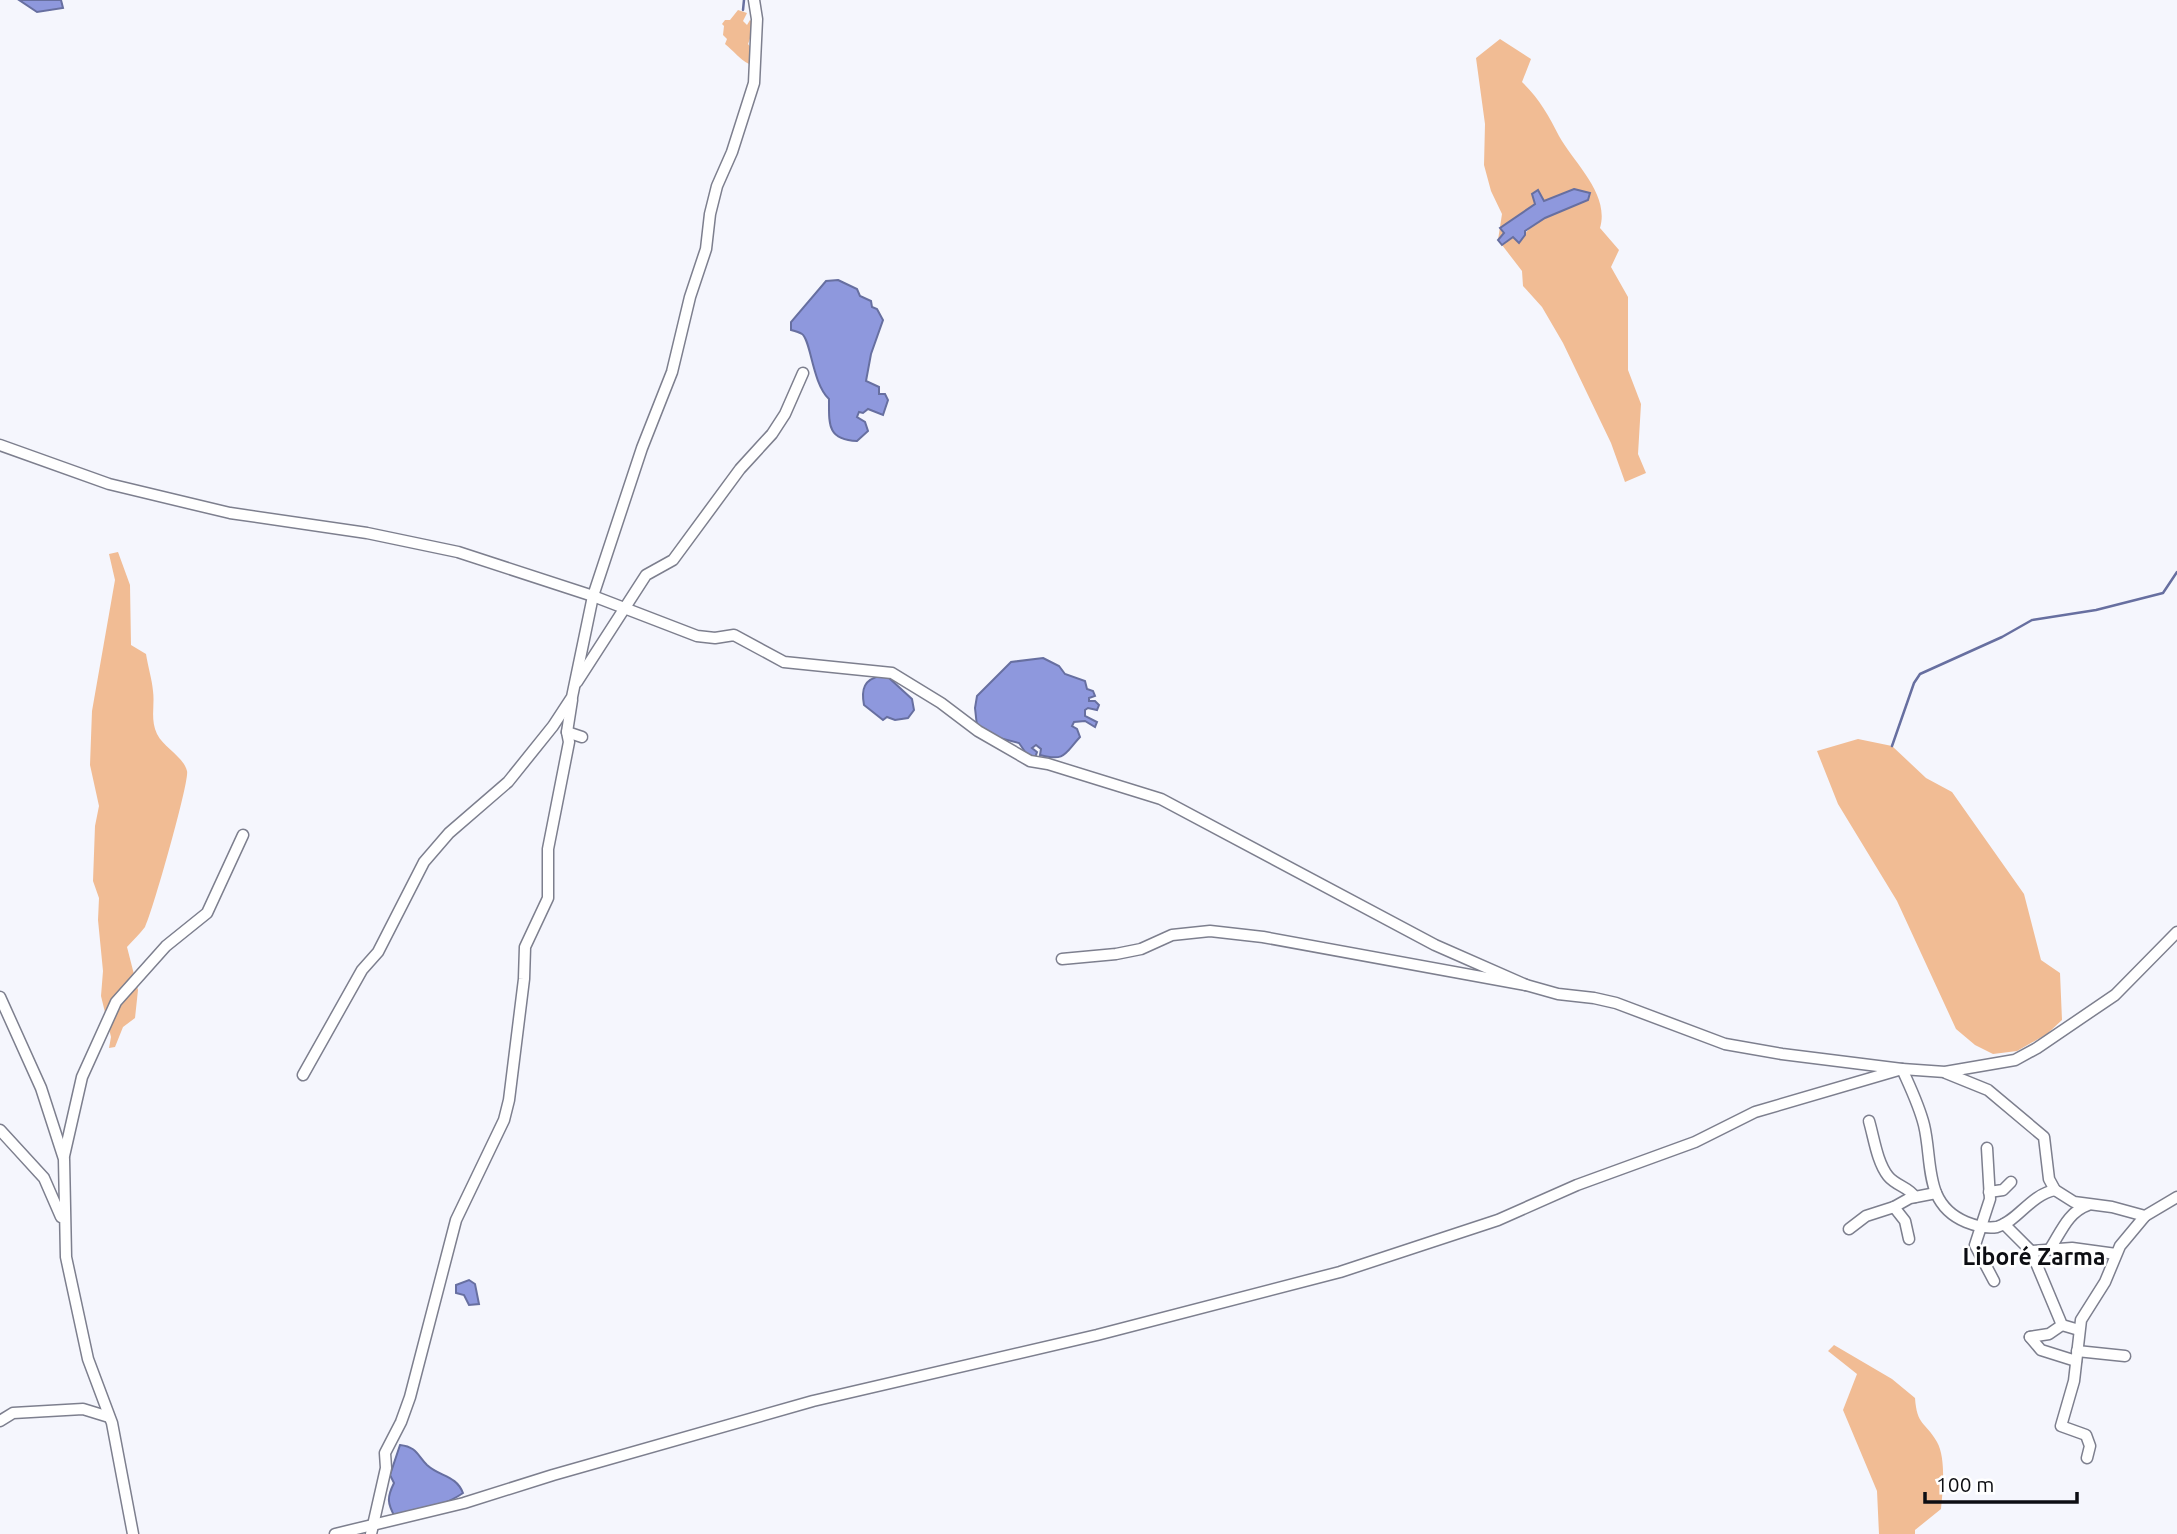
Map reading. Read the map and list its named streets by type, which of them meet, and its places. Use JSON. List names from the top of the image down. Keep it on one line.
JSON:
{"districts":["Liboré Zarma"],"scale_bar":"100 m"}
